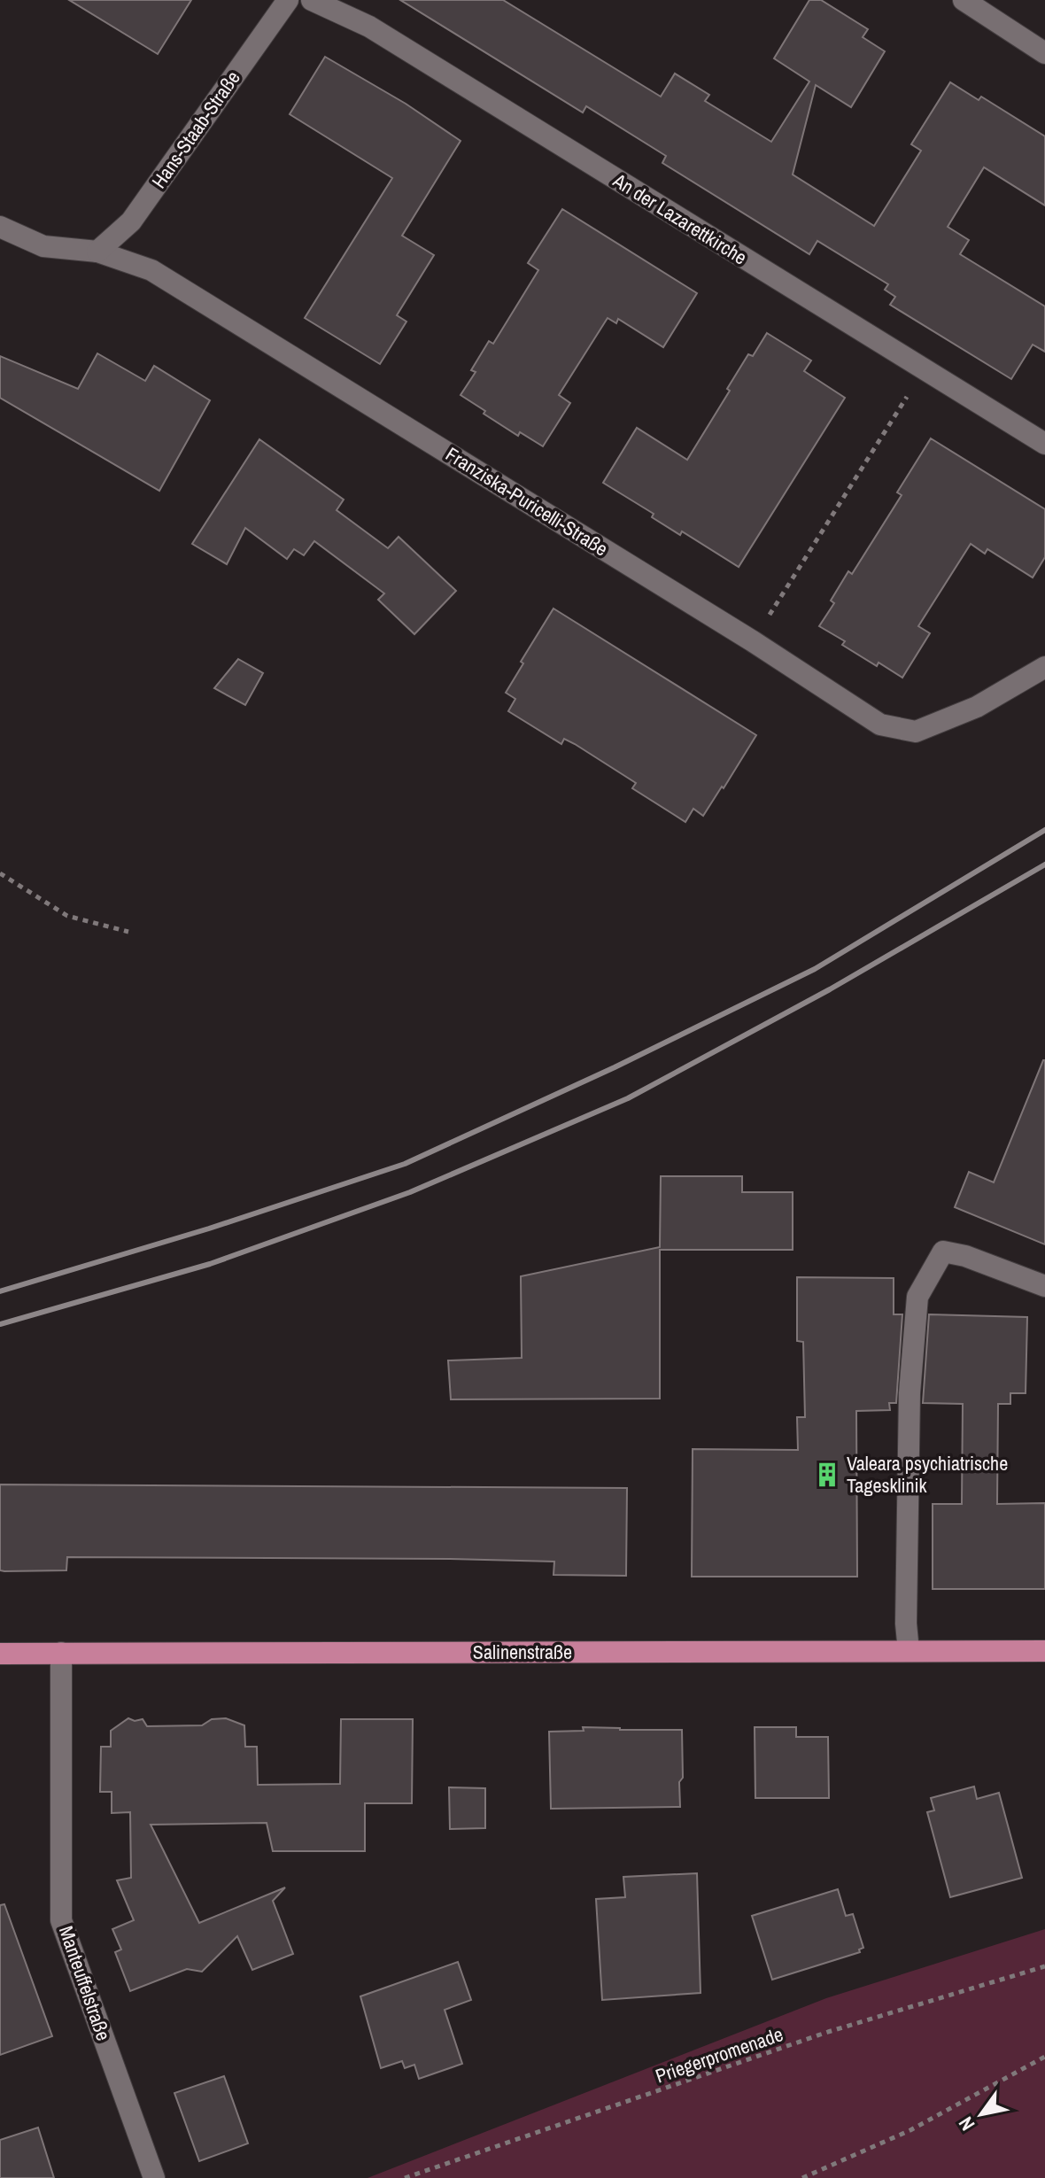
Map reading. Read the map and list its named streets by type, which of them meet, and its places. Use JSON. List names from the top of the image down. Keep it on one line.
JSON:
{"streets":{"main road":["Salinenstraße"],"street":["Hans-Staab-Straße","An der Lazarettkirche","Franziska-Puricelli-Straße","Manteuffelstraße"],"path":["Priegerpromenade"]},"crossings":[["Hans-Staab-Straße","Franziska-Puricelli-Straße"],["Salinenstraße","Manteuffelstraße"]],"places":{"building":["Valeara psychiatrische Tagesklinik"]},"north":"bottom left"}
